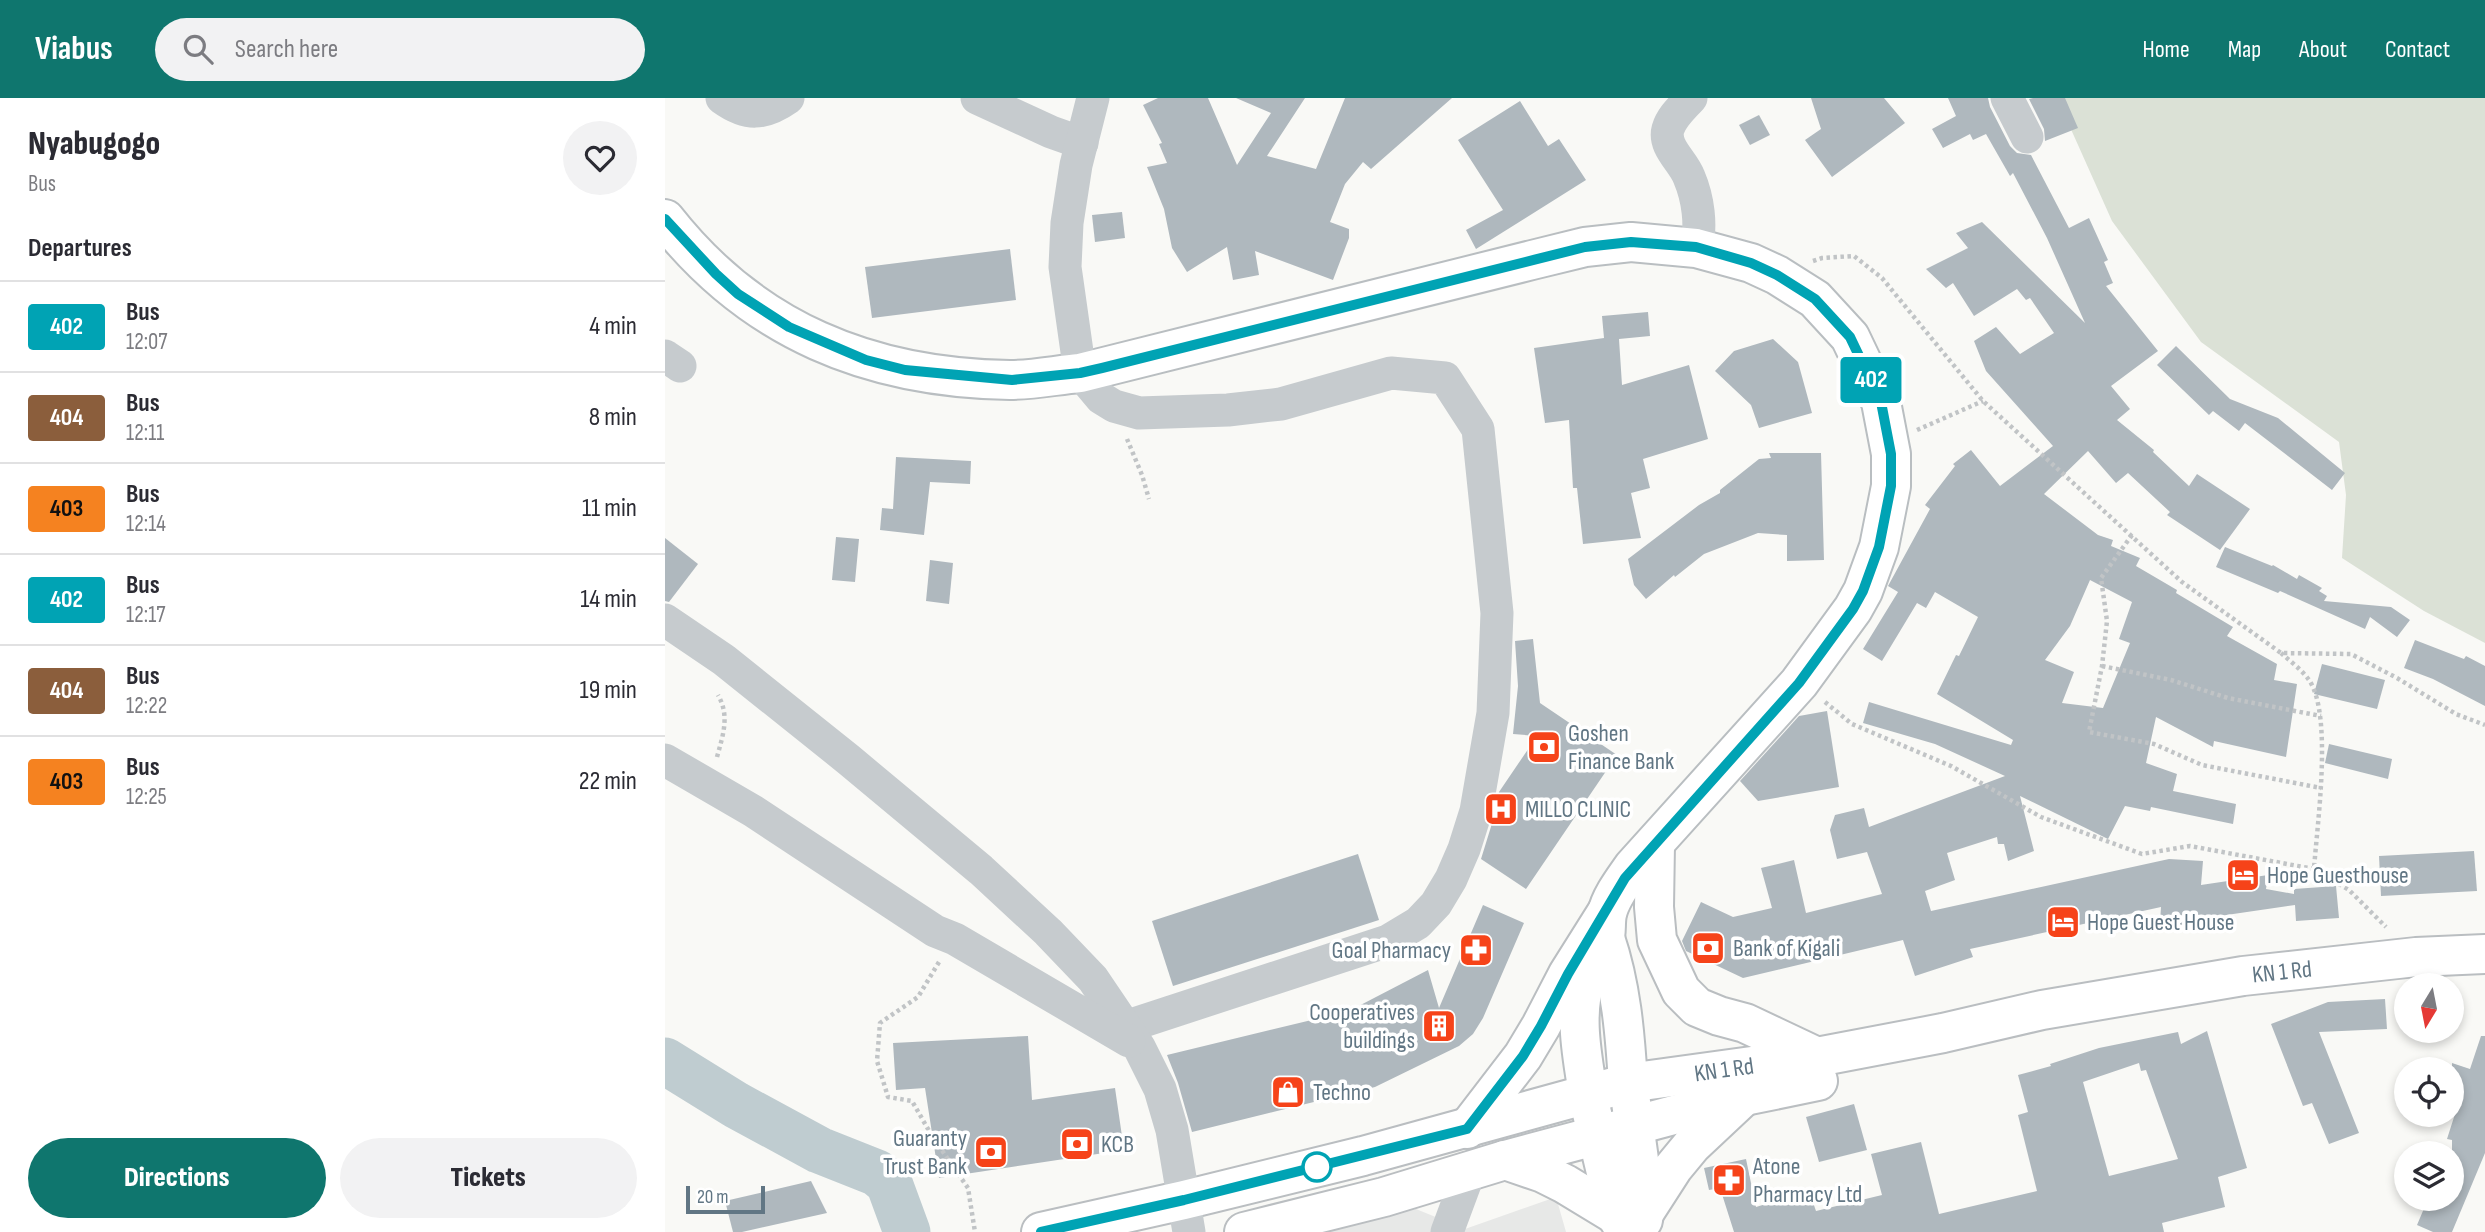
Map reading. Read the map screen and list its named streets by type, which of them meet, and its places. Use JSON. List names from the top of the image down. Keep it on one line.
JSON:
{"streets":{"main road":["KN 1 Rd"]},"places":{"bank":["Goshen Finance Bank","Bank of Kigali","KCB","Guaranty Trust Bank"],"hospital":["MILLO CLINIC"],"hotel":["Hope Guesthouse","Hope Guest House"],"pharmacy":["Goal Pharmacy","Atone Pharmacy Ltd"],"building":["Cooperatives buildings"],"shop":["Techno"]},"lines":["bus line 402"],"scale_bar":"20 m","north":"bottom","page":{"header":"Viabus","search":"Search here","nav":["Home","Map","About","Contact"],"heading":[["Nyabugogo","Bus"],"Departures"],"on_map":"402","list":[{"mark":"402","name":"Bus","note":"12:07","value":"4 min"},{"mark":"404","name":"Bus","note":"12:11","value":"8 min"},{"mark":"403","name":"Bus","note":"12:14","value":"11 min"},{"mark":"402","name":"Bus","note":"12:17","value":"14 min"},{"mark":"404","name":"Bus","note":"12:22","value":"19 min"},{"mark":"403","name":"Bus","note":"12:25","value":"22 min"}],"buttons":["Directions","Tickets"],"scale":"20 m"}}
